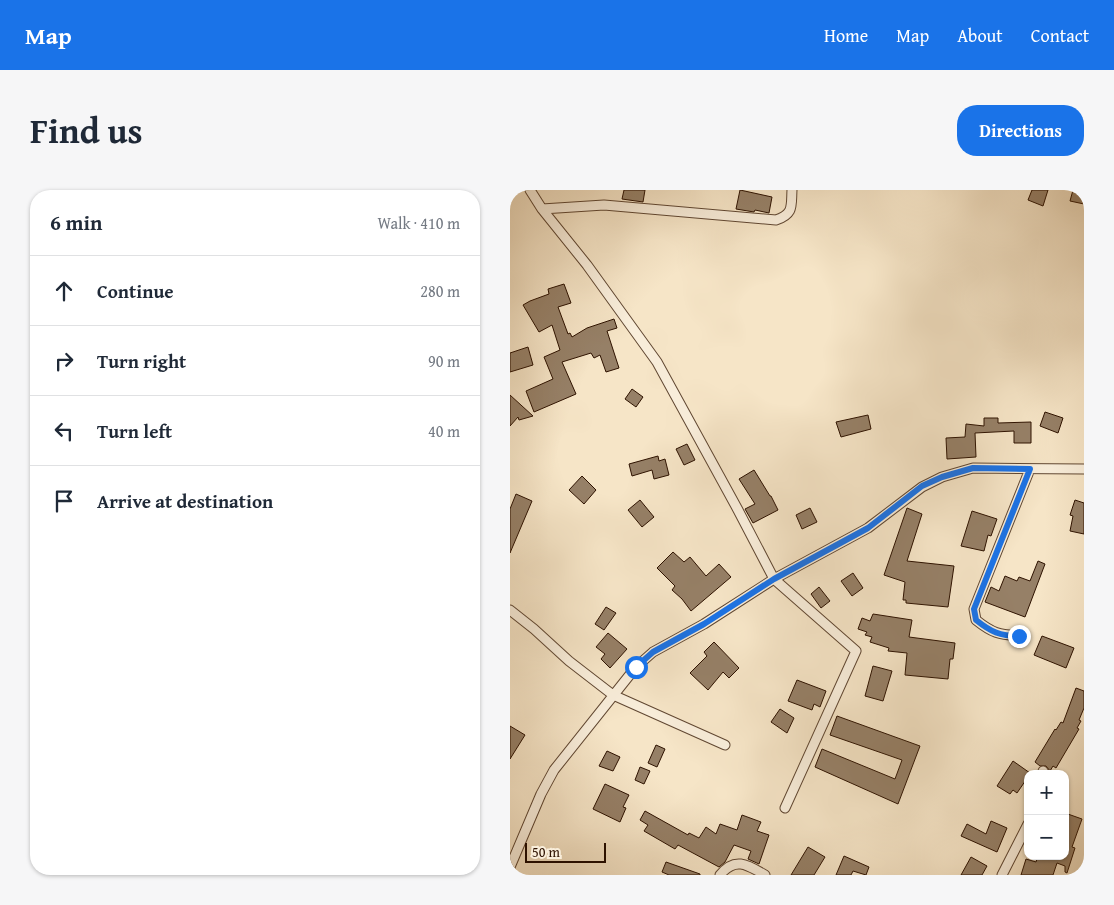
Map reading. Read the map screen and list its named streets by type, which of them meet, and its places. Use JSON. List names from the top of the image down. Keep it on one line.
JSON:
{"scale_bar":"50 m","page":{"header":"Map","nav":["Home","Map","About","Contact"],"title":"Find us","buttons":"Directions","heading":["6 min","Walk · 410 m"],"list":[["Continue","280 m"],["Turn right","90 m"],["Turn left","40 m"],"Arrive at destination"],"map_buttons":["+","−"],"scale":"50 m"}}
